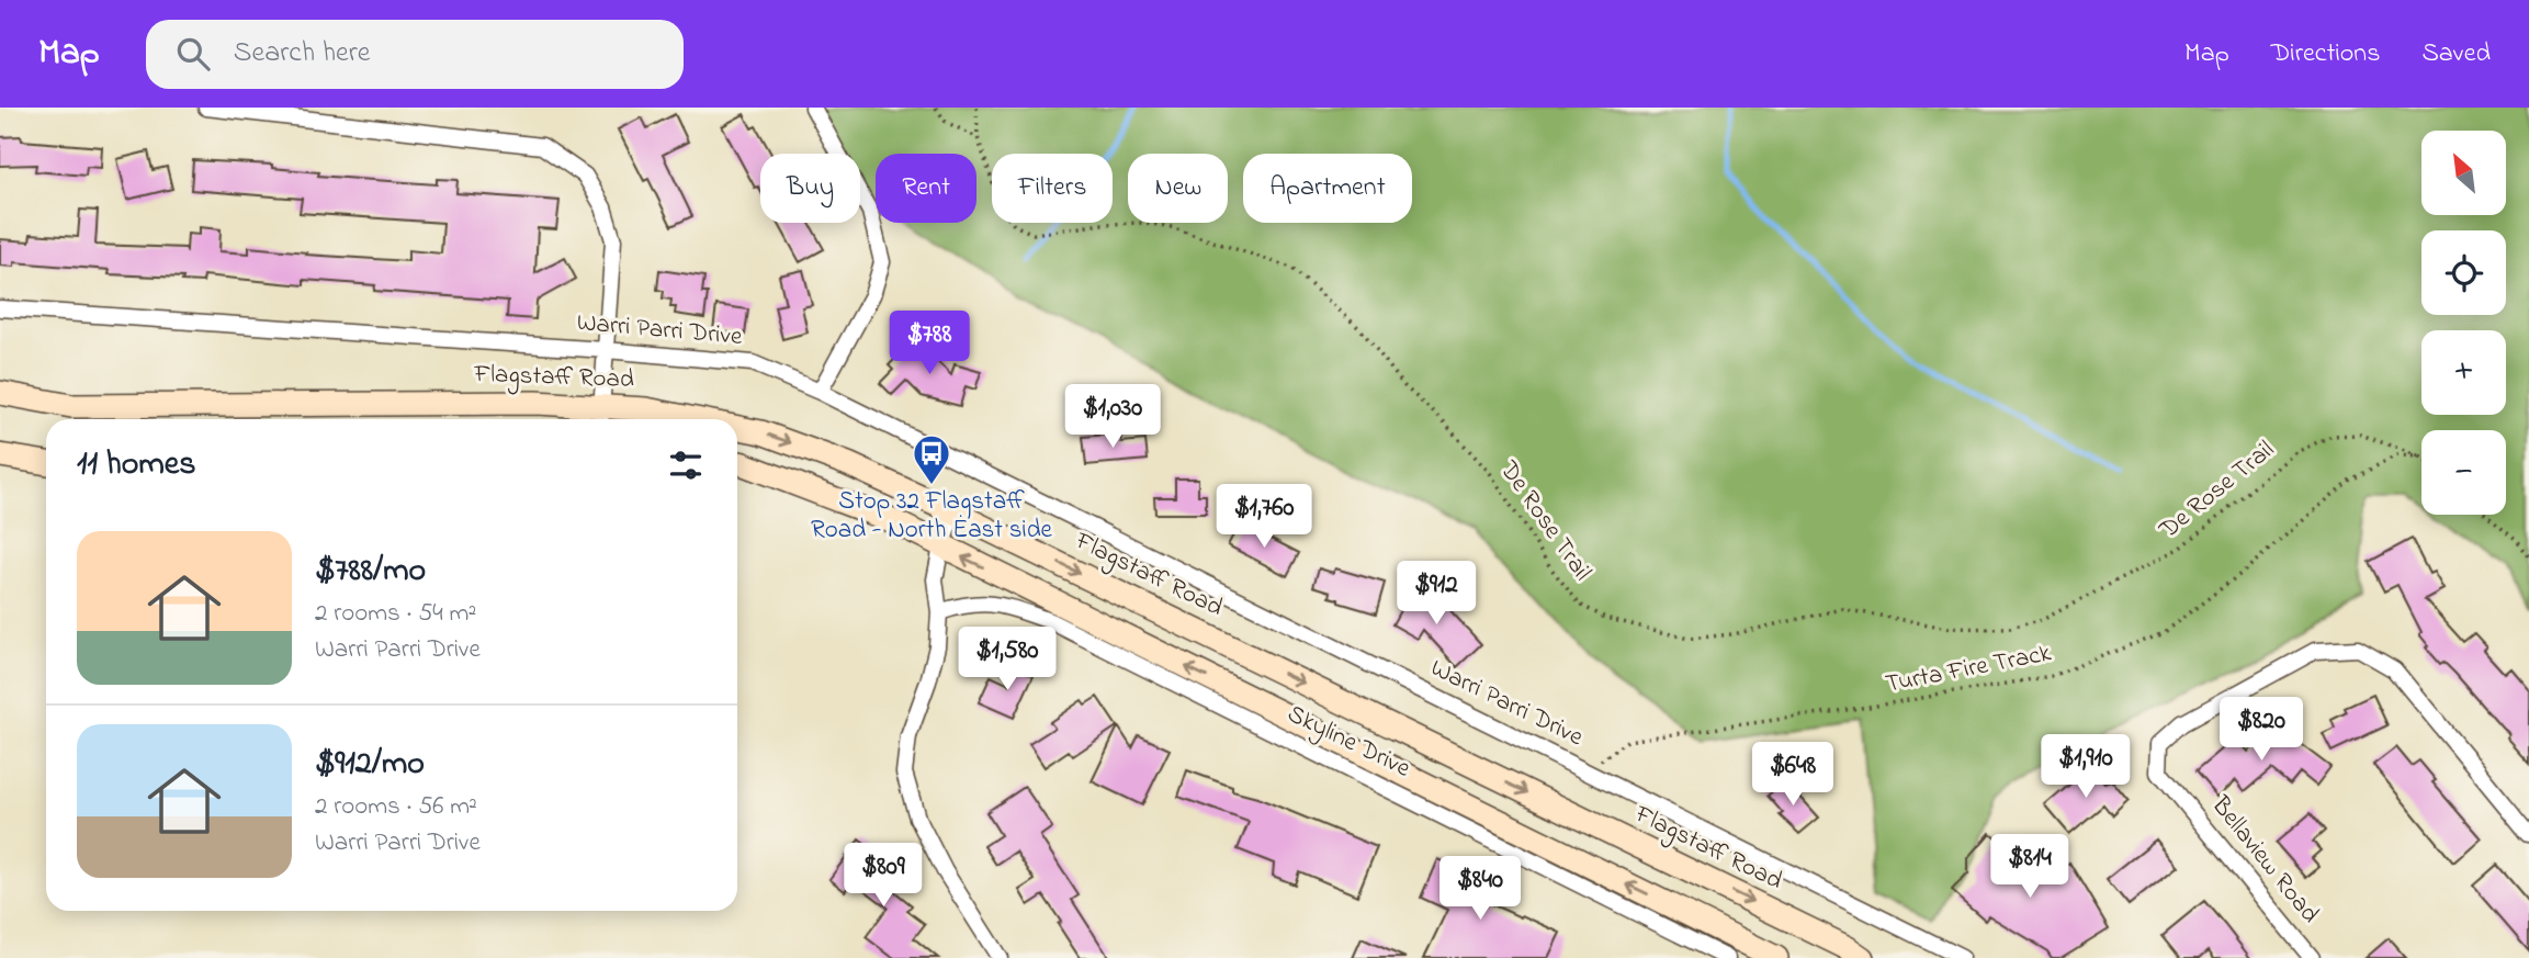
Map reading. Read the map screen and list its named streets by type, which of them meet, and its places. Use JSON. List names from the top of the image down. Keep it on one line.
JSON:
{"streets":{"main road":["Flagstaff Road"],"street":["Warri Parri Drive","Skyline Drive","Bellaview Road"],"path":["De Rose Trail","Turta Fire Track"]},"crossings":[["Warri Parri Drive","Turta Fire Track"],["De Rose Trail","Turta Fire Track"]],"places":{"bus stop":["Stop 32 Flagstaff Road - North East side"]},"north":"top left","page":{"header":"Map","search":"Search here","nav":["Map","Directions","Saved"],"map_buttons":["+","−"],"chip":["Buy","Rent","Filters","New","Apartment"],"price":["$788","$1,030","$1,760","$912","$1,580","$820","$1,910","$648","$814","$809","$840"],"heading":"11 homes","list":[{"name":"$788/mo","note":"2 rooms · 54 m² · Warri Parri Drive"},{"name":"$912/mo","note":"2 rooms · 56 m² · Warri Parri Drive"}]}}
